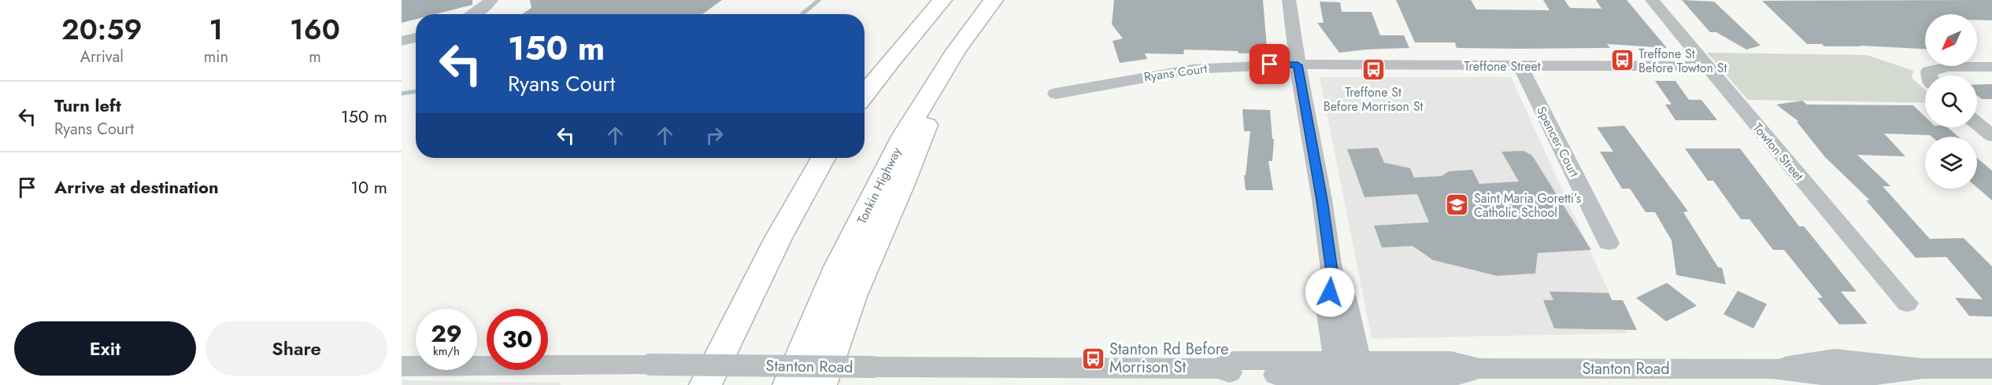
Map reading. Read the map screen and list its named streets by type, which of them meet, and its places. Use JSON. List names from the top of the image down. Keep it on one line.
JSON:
{"streets":{"highway":["Tonkin Highway"],"street":["Treffone Street","Ryans Court","Spencer Court","Towton Street","Stanton Road"]},"crossings":[["Treffone Street","Ryans Court"],["Treffone Street","Spencer Court"],["Treffone Street","Towton Street"]],"places":{"bus stop":["Treffone St Before Towton St","Treffone St Before Morrison St","Stanton Rd Before Morrison St"],"school or university":["Saint Maria Goretti’s Catholic School"]},"north":"bottom left","page":{"eta":["20:59","Arrival","1","min","160","m"],"turn":["150 m","Ryans Court"],"list":[{"name":"Turn left","note":"Ryans Court","value":"150 m"},{"name":"Arrive at destination","value":"10 m"}],"speed":"29 km/h","limit":"30","buttons":["Exit","Share"]}}
